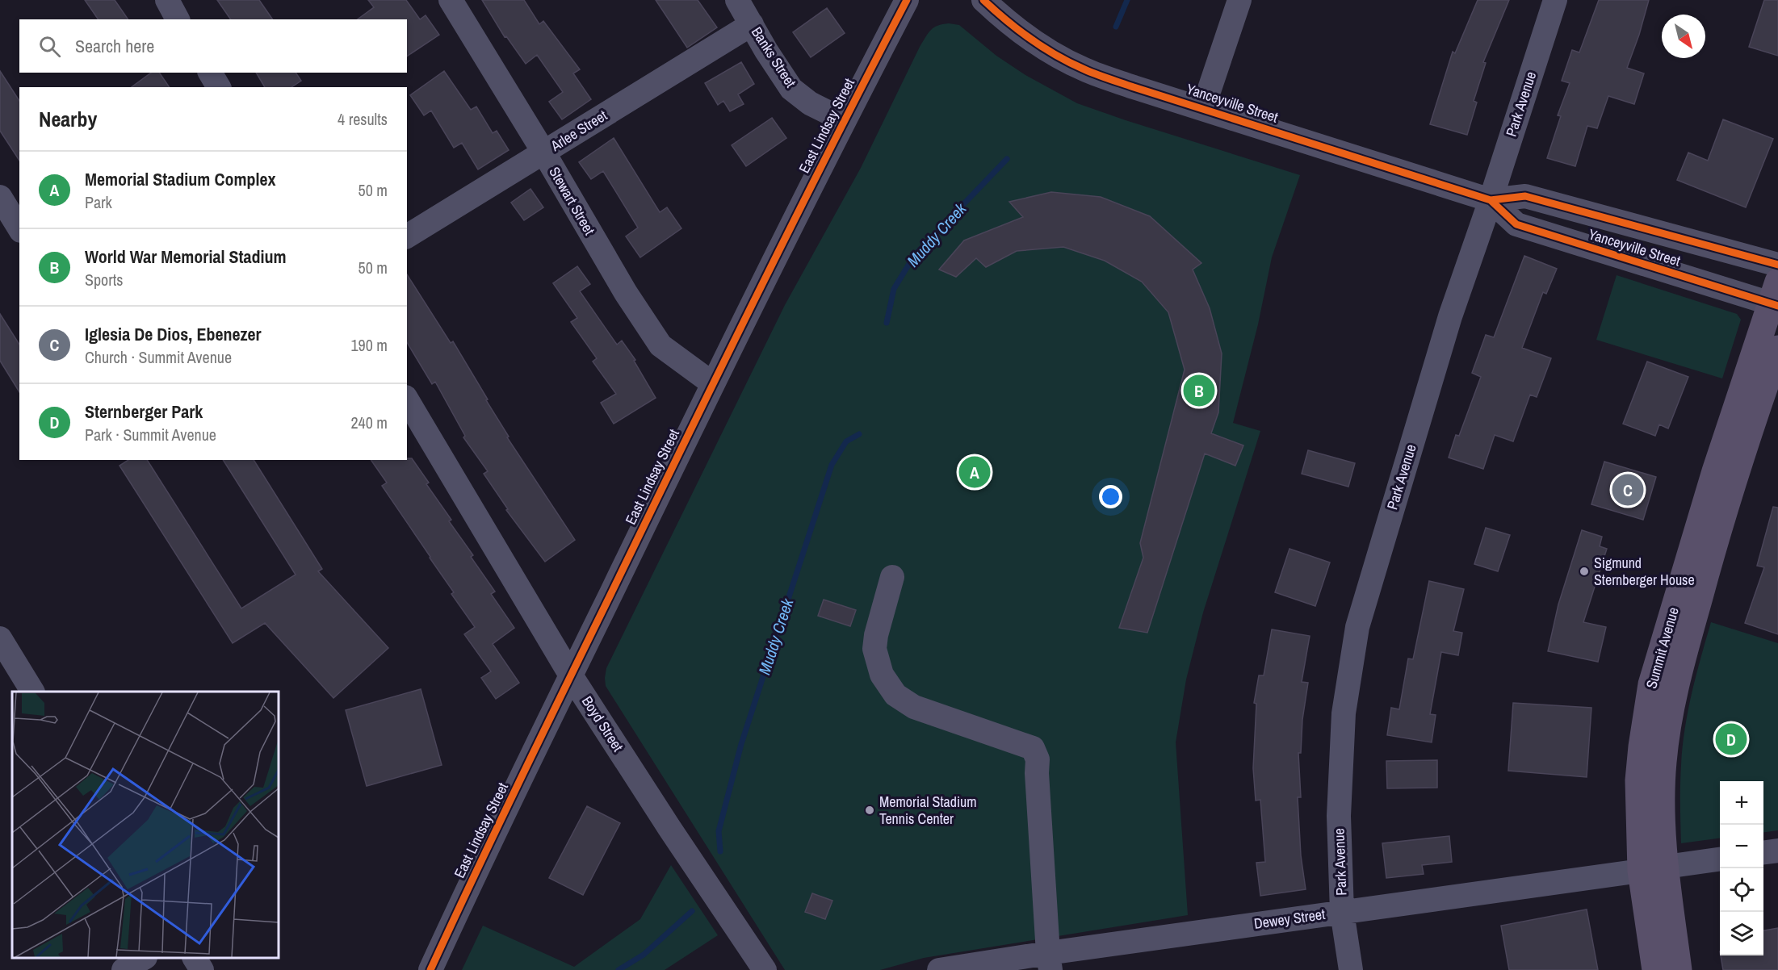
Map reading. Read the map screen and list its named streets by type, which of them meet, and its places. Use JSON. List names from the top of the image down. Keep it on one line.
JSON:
{"streets":{"main road":["Summit Avenue"],"street":["Banks Street","Yanceyville Street","Park Avenue","East Lindsay Street","Arlee Street","Stewart Street","Boyd Street","Dewey Street"]},"crossings":[["Banks Street","East Lindsay Street"],["Banks Street","Arlee Street"],["Yanceyville Street","Park Avenue"],["Yanceyville Street","Summit Avenue"],["Park Avenue","Dewey Street"],["East Lindsay Street","Stewart Street"],["East Lindsay Street","Boyd Street"],["Arlee Street","Stewart Street"],["Summit Avenue","Dewey Street"]],"water":["Muddy Creek"],"places":["Sigmund Sternberger House","Memorial Stadium Tennis Center"],"north":"bottom right","page":{"search":"Search here","heading":["Nearby","4 results"],"list":[{"mark":"A","name":"Memorial Stadium Complex","note":"Park","value":"50 m"},{"mark":"B","name":"World War Memorial Stadium","note":"Sports","value":"50 m"},{"mark":"C","name":"Iglesia De Dios, Ebenezer","note":"Church · Summit Avenue","value":"190 m"},{"mark":"D","name":"Sternberger Park","note":"Park · Summit Avenue","value":"240 m"}],"pins":["B","A","C","D"],"map_buttons":["+","−"]}}
